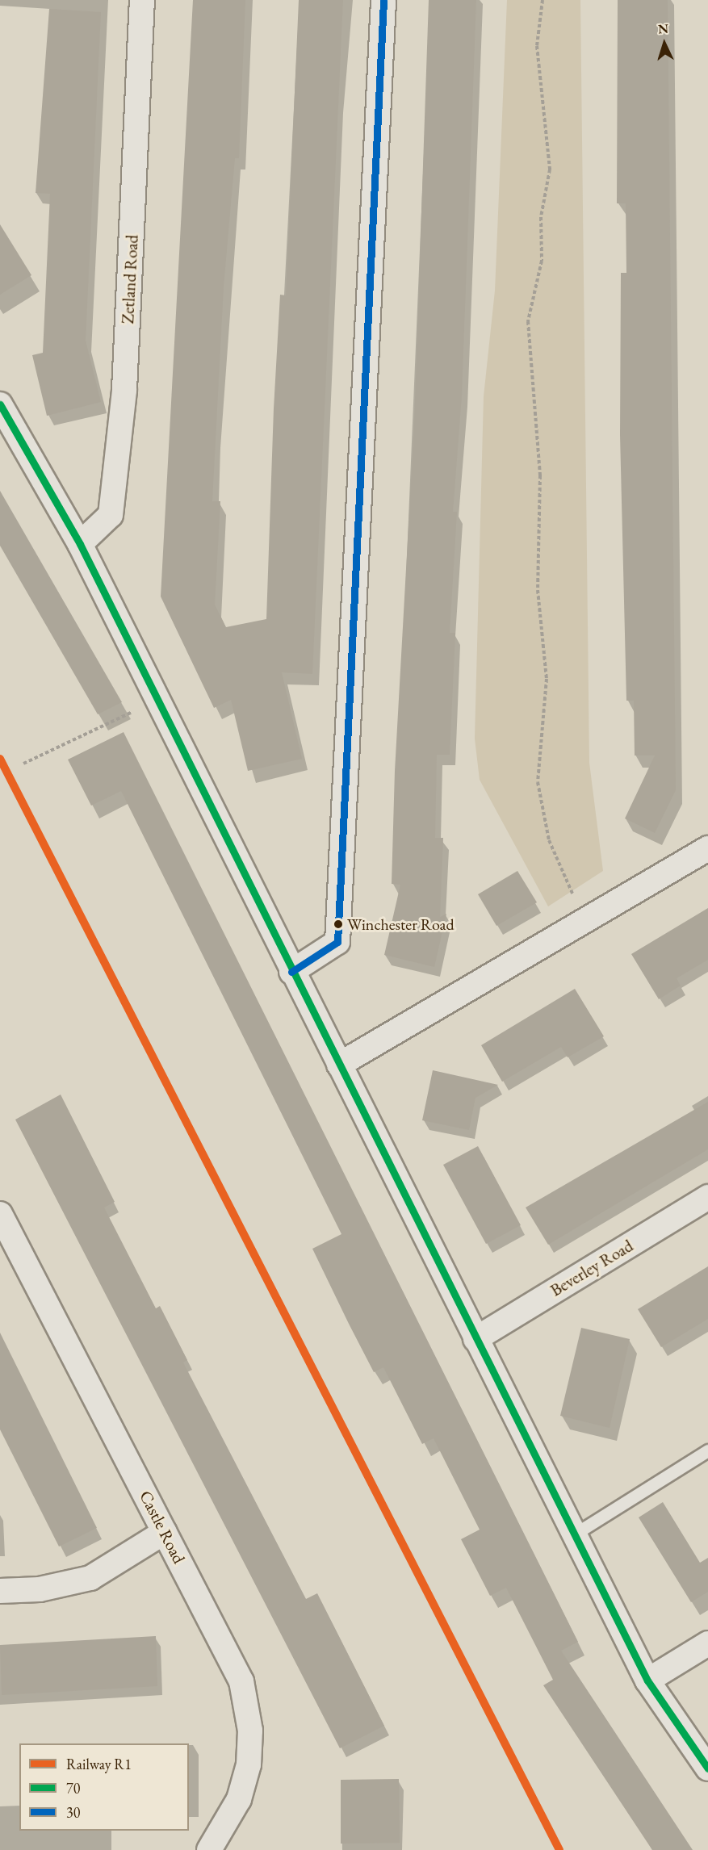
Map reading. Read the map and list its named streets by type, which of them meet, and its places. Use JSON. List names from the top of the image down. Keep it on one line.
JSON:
{"streets":{"street":["Zetland Road","Beverley Road","Castle Road"]},"places":["Winchester Road"],"lines":["transit line 30","transit line 70","rail line R1"],"legend":["Railway R1","70","30"],"north":"top"}
